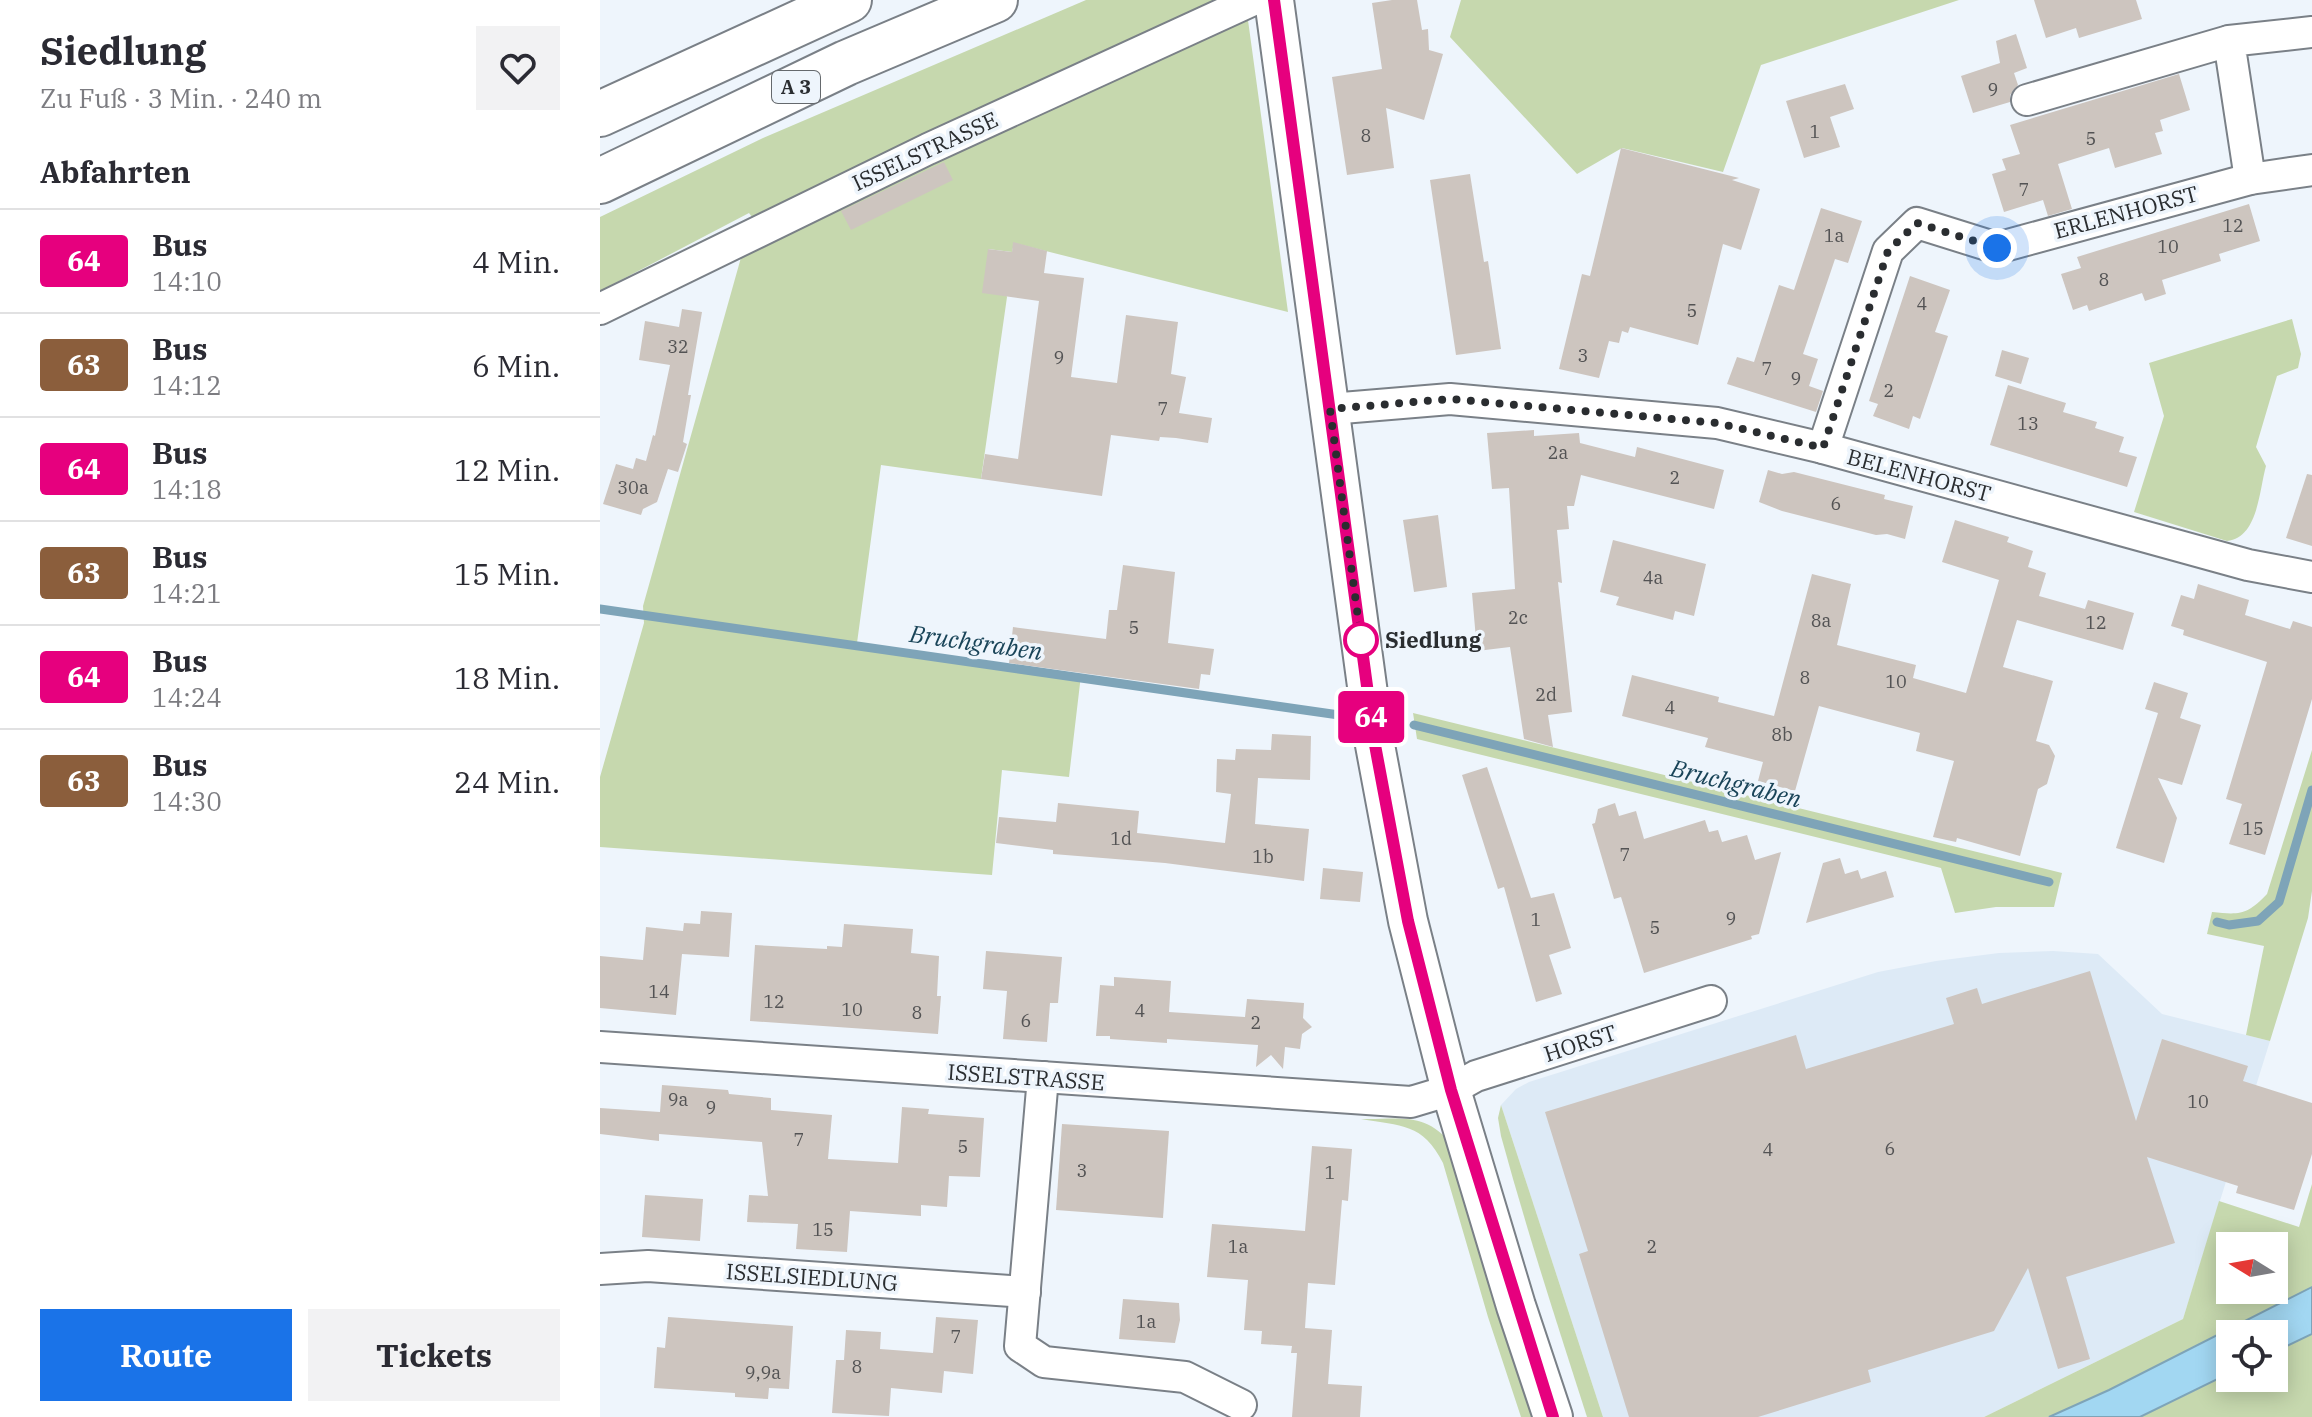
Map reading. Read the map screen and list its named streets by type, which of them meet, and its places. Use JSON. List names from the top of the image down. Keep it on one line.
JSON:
{"streets":{"highway":["A 3"],"street":["ISSELSTRASSE","ERLENHORST","BELENHORST","HORST","ISSELSIEDLUNG"]},"crossings":[["ISSELSTRASSE","HORST"],["ERLENHORST","BELENHORST"]],"water":["Bruchgraben"],"places":["Siedlung"],"lines":["bus line 64"],"house_numbers":["9","1","8","5","7","12","1a","10","8","4","5","32","3","9","7","9","2","7","13","2a","2","30a","6","4a","2c","8a","12","5","8","10","2d","4","8b","15","1d","7","1b","9","1","5","14","12","10","4","8","6","2","9a","10","9","7","5","6","4","3","1","15","1a","2","1a","7","8","9,9a"],"north":"left","page":{"heading":[["Siedlung","Zu Fuß · 3 Min. · 240 m"],"Abfahrten"],"on_map":"64","list":[{"mark":"64","name":"Bus","note":"14:10","value":"4 Min."},{"mark":"63","name":"Bus","note":"14:12","value":"6 Min."},{"mark":"64","name":"Bus","note":"14:18","value":"12 Min."},{"mark":"63","name":"Bus","note":"14:21","value":"15 Min."},{"mark":"64","name":"Bus","note":"14:24","value":"18 Min."},{"mark":"63","name":"Bus","note":"14:30","value":"24 Min."}],"buttons":["Route","Tickets"]}}
